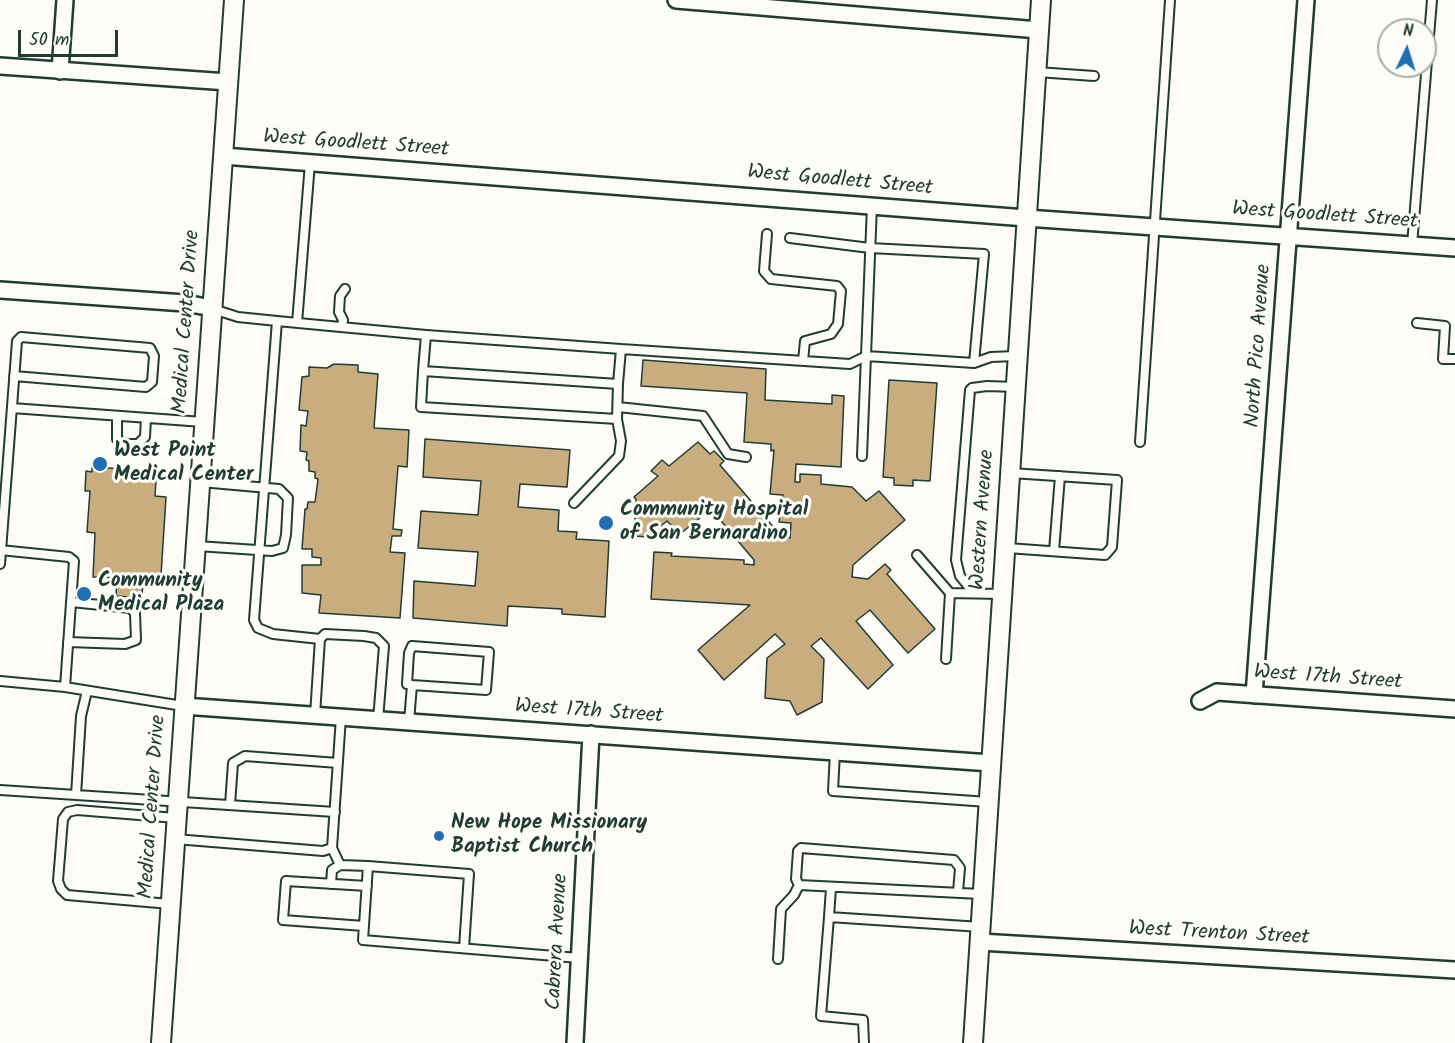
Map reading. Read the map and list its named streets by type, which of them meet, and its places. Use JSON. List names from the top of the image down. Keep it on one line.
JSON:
{"streets":{"street":["West Goodlett Street","Medical Center Drive","North Pico Avenue","Western Avenue","West 17th Street","West Trenton Street","Cabrera Avenue"]},"crossings":[["West Goodlett Street","Medical Center Drive"],["West Goodlett Street","North Pico Avenue"],["West Goodlett Street","Western Avenue"],["Medical Center Drive","West 17th Street"],["North Pico Avenue","West 17th Street"],["Western Avenue","West 17th Street"],["Western Avenue","West Trenton Street"],["West 17th Street","Cabrera Avenue"]],"places":["West Point Medical Center","Community Hospital of San Bernardino","Community Medical Plaza","New Hope Missionary Baptist Church"],"scale_bar":"50 m","north":"top"}
